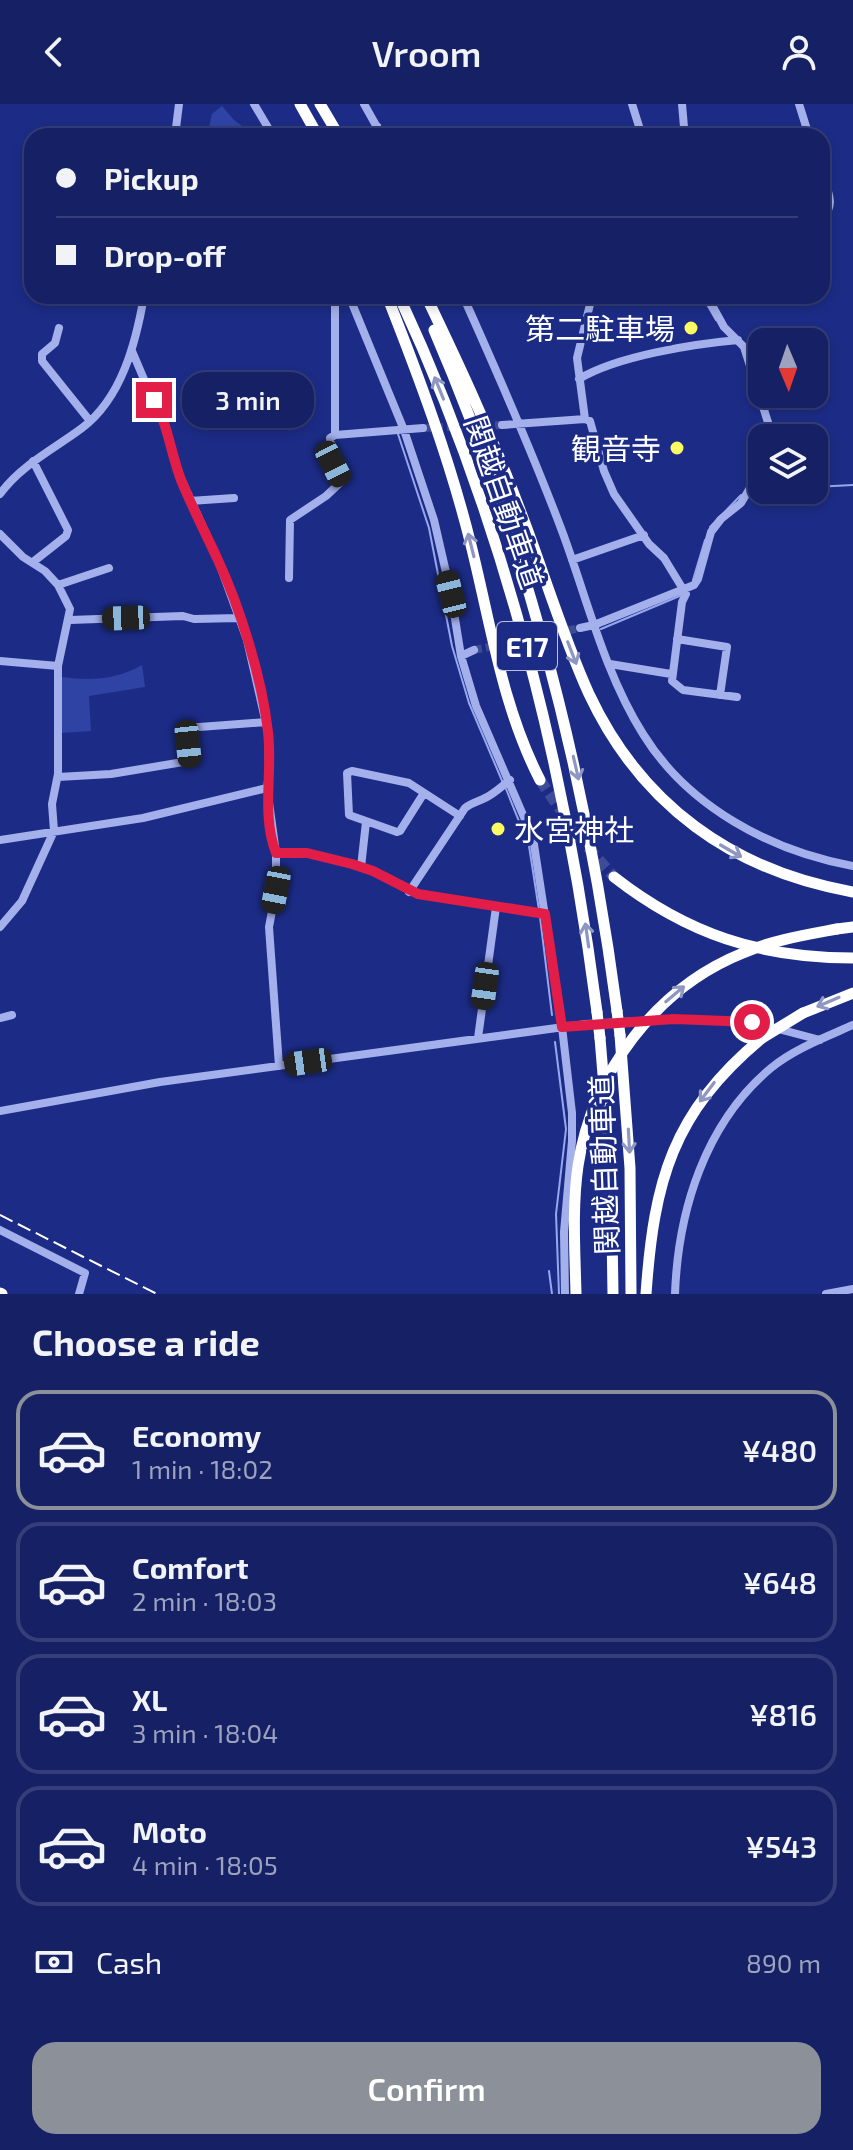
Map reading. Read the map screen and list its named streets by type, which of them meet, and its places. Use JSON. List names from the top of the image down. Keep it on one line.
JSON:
{"streets":{"highway":["関越自動車道","E17"]},"places":["第二駐車場","観音寺","水宮神社"],"north":"bottom","page":{"header":"Vroom","banner":["Pickup","Drop-off"],"bubble":"3 min","heading":"Choose a ride","list":[{"name":"Economy","note":"1 min · 18:02","value":"¥480"},{"name":"Comfort","note":"2 min · 18:03","value":"¥648"},{"name":"XL","note":"3 min · 18:04","value":"¥816"},{"name":"Moto","note":"4 min · 18:05","value":"¥543"}],"pay":["Cash","890 m"],"buttons":"Confirm"}}
